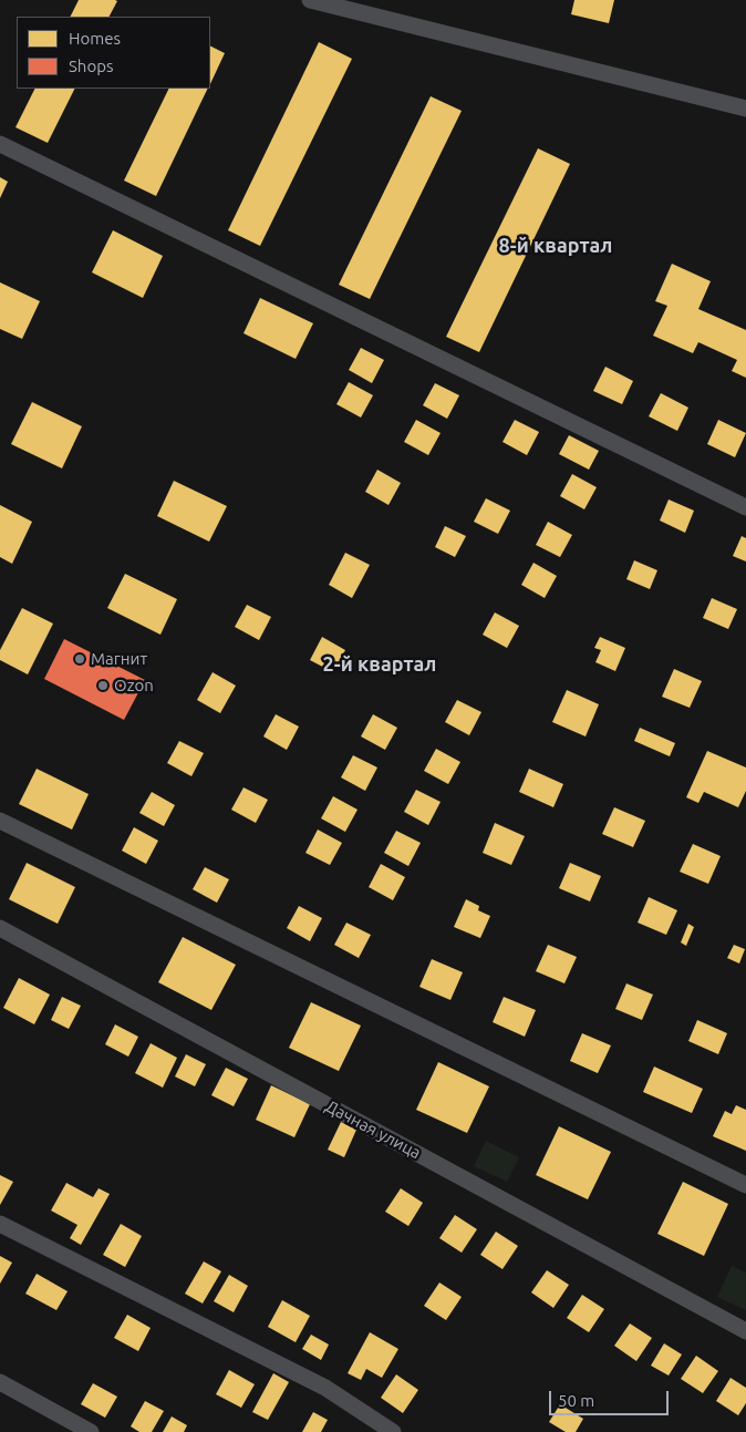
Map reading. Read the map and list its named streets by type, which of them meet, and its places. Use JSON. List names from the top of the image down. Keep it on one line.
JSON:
{"streets":{"street":["Дачная улица"]},"districts":["8-й квартал","2-й квартал"],"places":["Магнит","Ozon"],"legend":["Homes","Shops"],"scale_bar":"50 m"}
